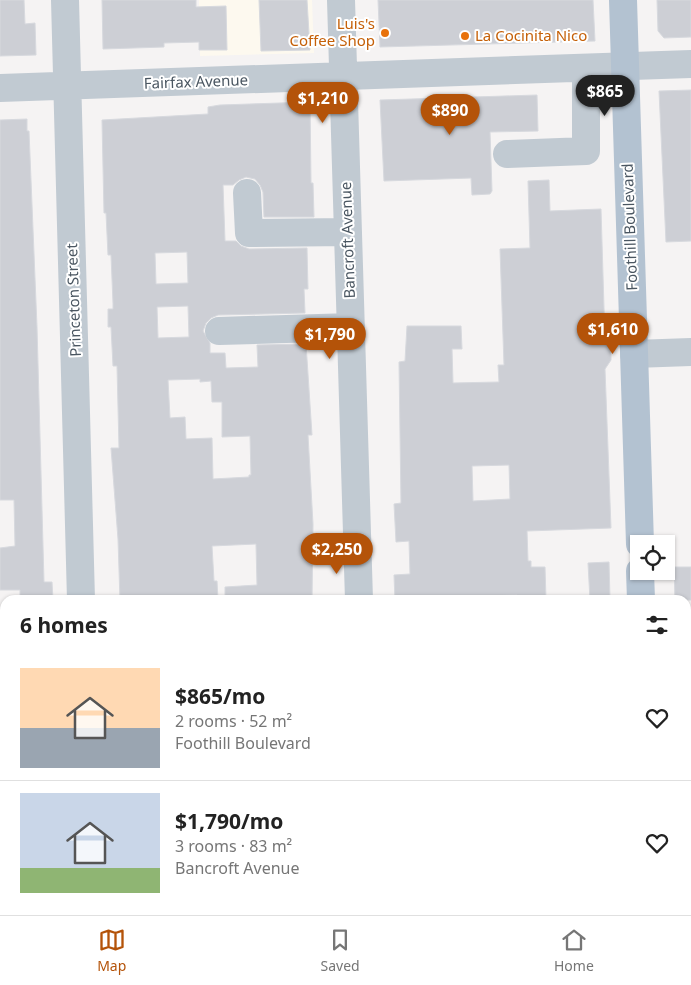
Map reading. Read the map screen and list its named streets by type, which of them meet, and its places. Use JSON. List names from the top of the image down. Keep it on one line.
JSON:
{"streets":{"main road":["Foothill Boulevard"],"street":["Fairfax Avenue","Bancroft Avenue","Princeton Street"]},"crossings":[["Fairfax Avenue","Foothill Boulevard"],["Fairfax Avenue","Bancroft Avenue"],["Fairfax Avenue","Princeton Street"]],"places":["Luis's Coffee Shop","La Cocinita Nico"],"page":{"price":["$865","$1,210","$890","$1,610","$1,790","$2,250"],"heading":"6 homes","list":[{"name":"$865/mo","note":"2 rooms · 52 m² · Foothill Boulevard"},{"name":"$1,790/mo","note":"3 rooms · 83 m² · Bancroft Avenue"}],"tabs":["Map","Saved","Home"]}}
